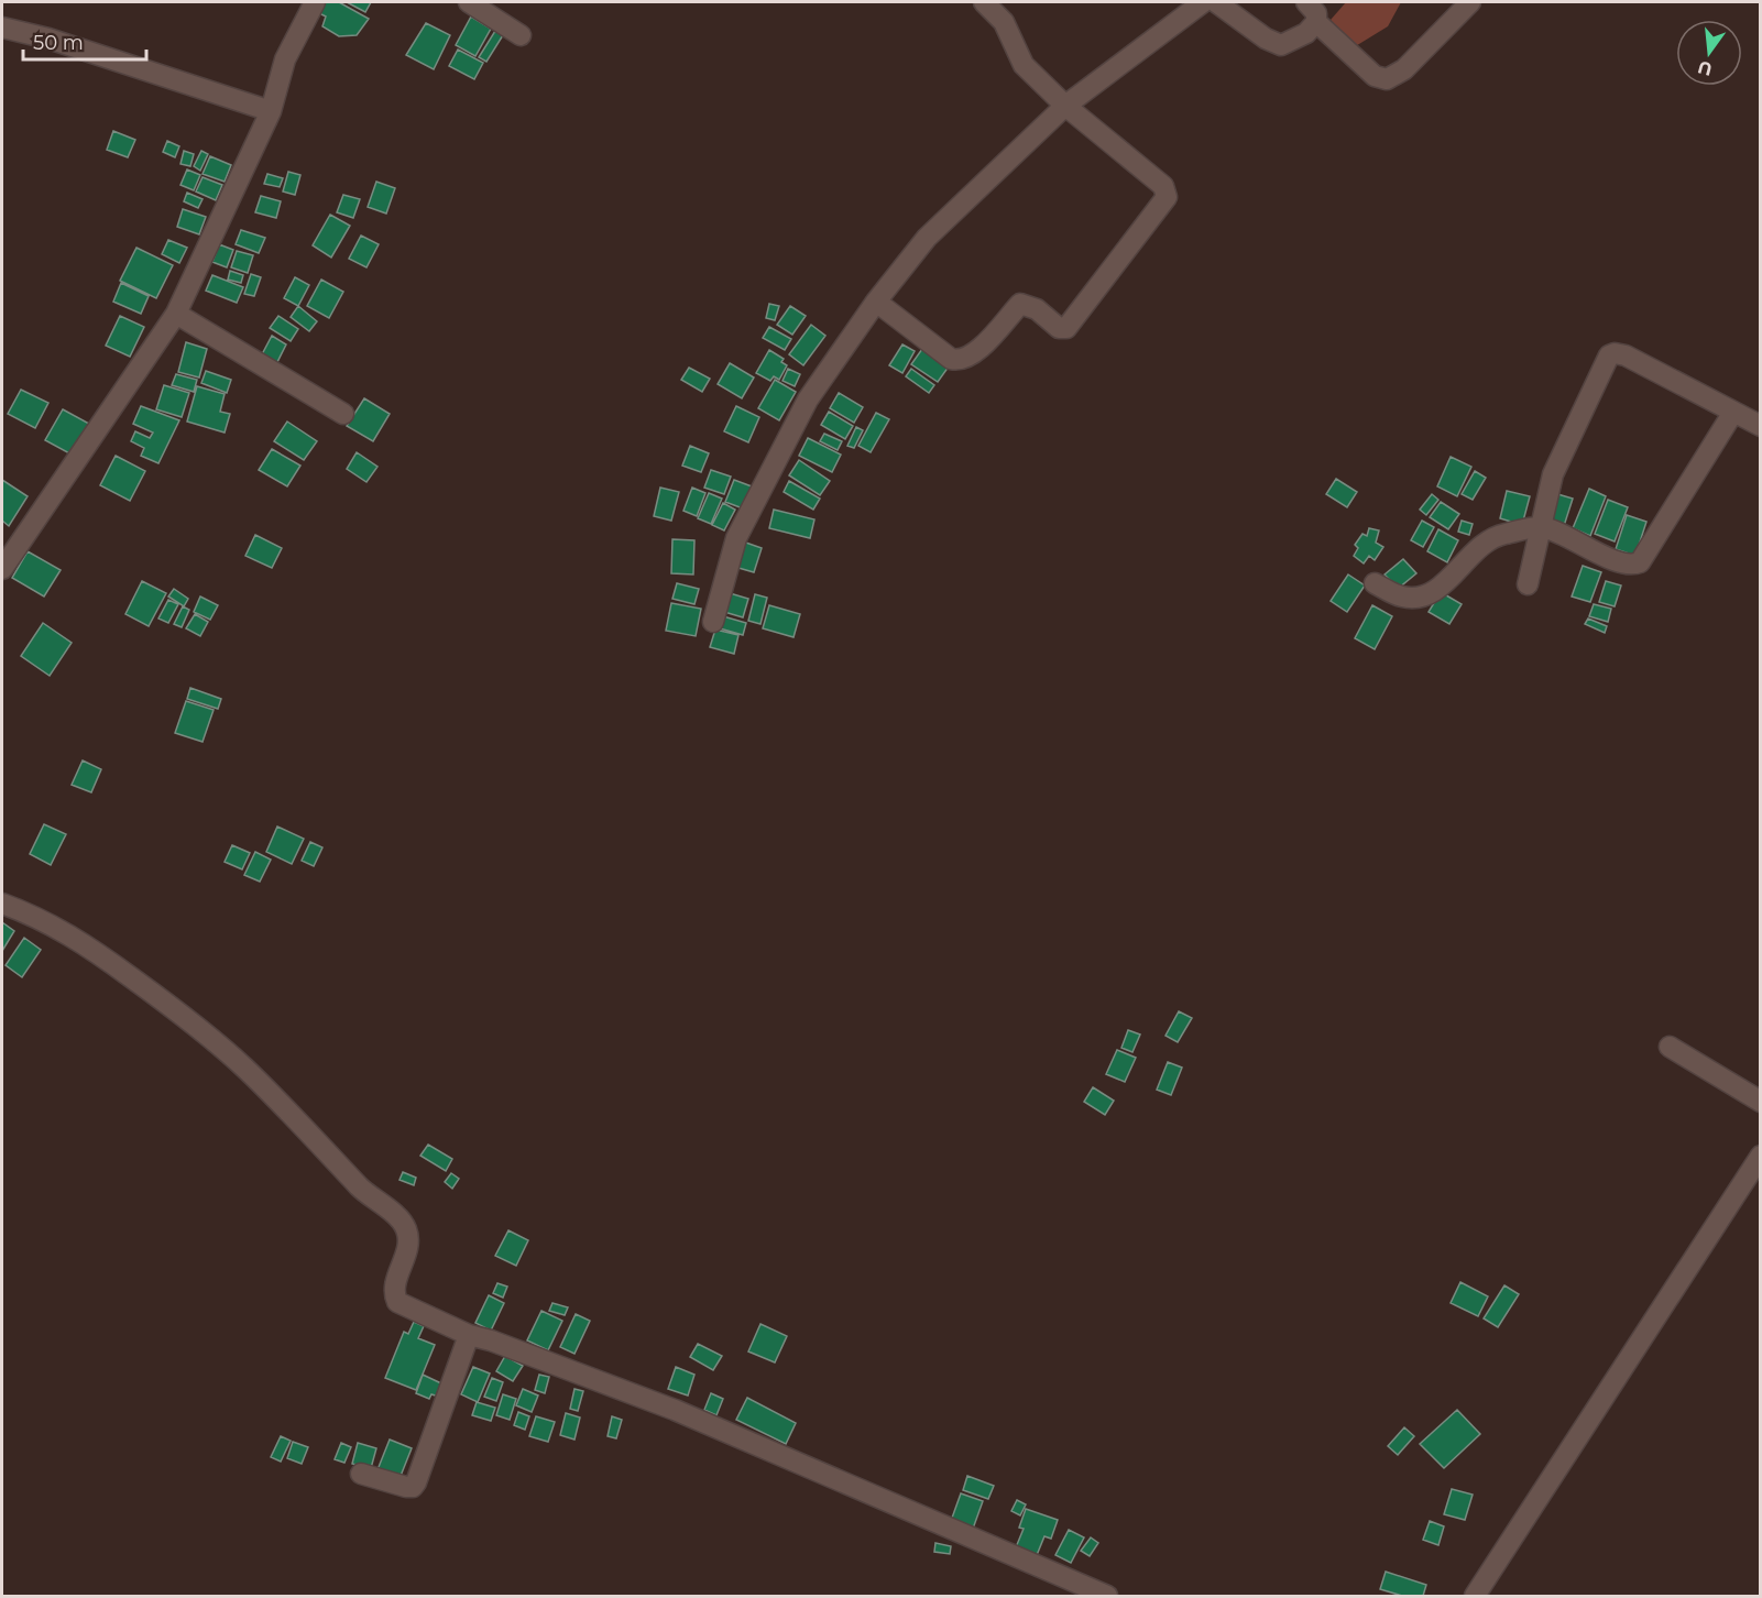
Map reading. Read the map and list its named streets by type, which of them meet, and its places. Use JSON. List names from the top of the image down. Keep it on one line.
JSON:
{"scale_bar":"50 m","north":"bottom"}
